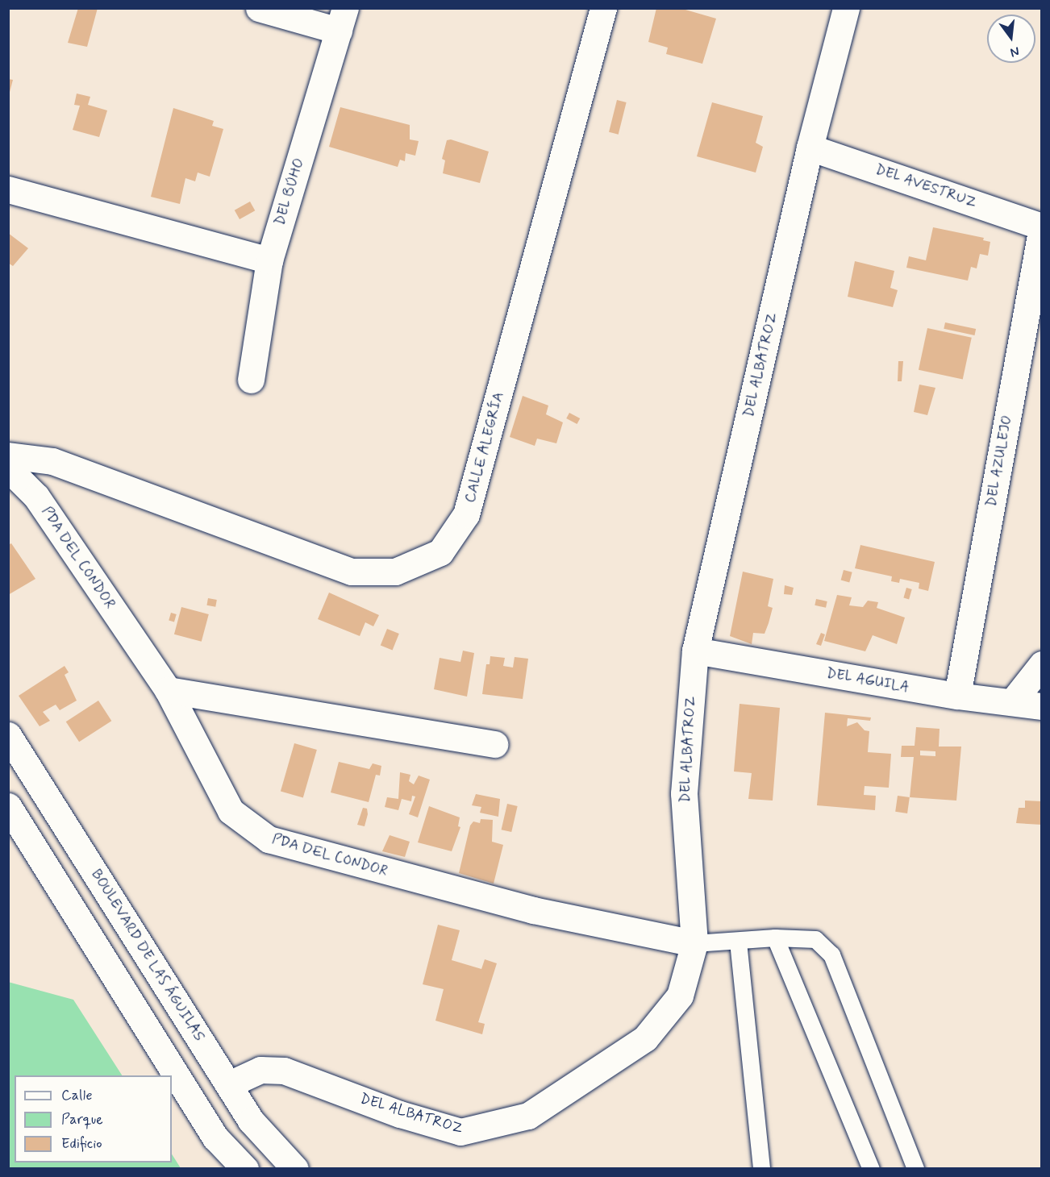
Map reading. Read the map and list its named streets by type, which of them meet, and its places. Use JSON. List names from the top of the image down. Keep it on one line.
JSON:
{"streets":{"street":["DEL AVESTRUZ","DEL BÚHO","DEL ALBATROZ","CALLE ALEGRÍA","DEL AZULEJO","PDA DEL CONDOR","DEL AGUILA","BOULEVARD DE LAS ÁGUILAS"]},"crossings":[["DEL AVESTRUZ","DEL ALBATROZ"],["DEL AVESTRUZ","DEL AZULEJO"],["DEL ALBATROZ","PDA DEL CONDOR"],["DEL ALBATROZ","DEL AGUILA"],["DEL ALBATROZ","BOULEVARD DE LAS ÁGUILAS"],["DEL AZULEJO","DEL AGUILA"]],"legend":["Calle","Parque","Edificio"],"north":"bottom"}
